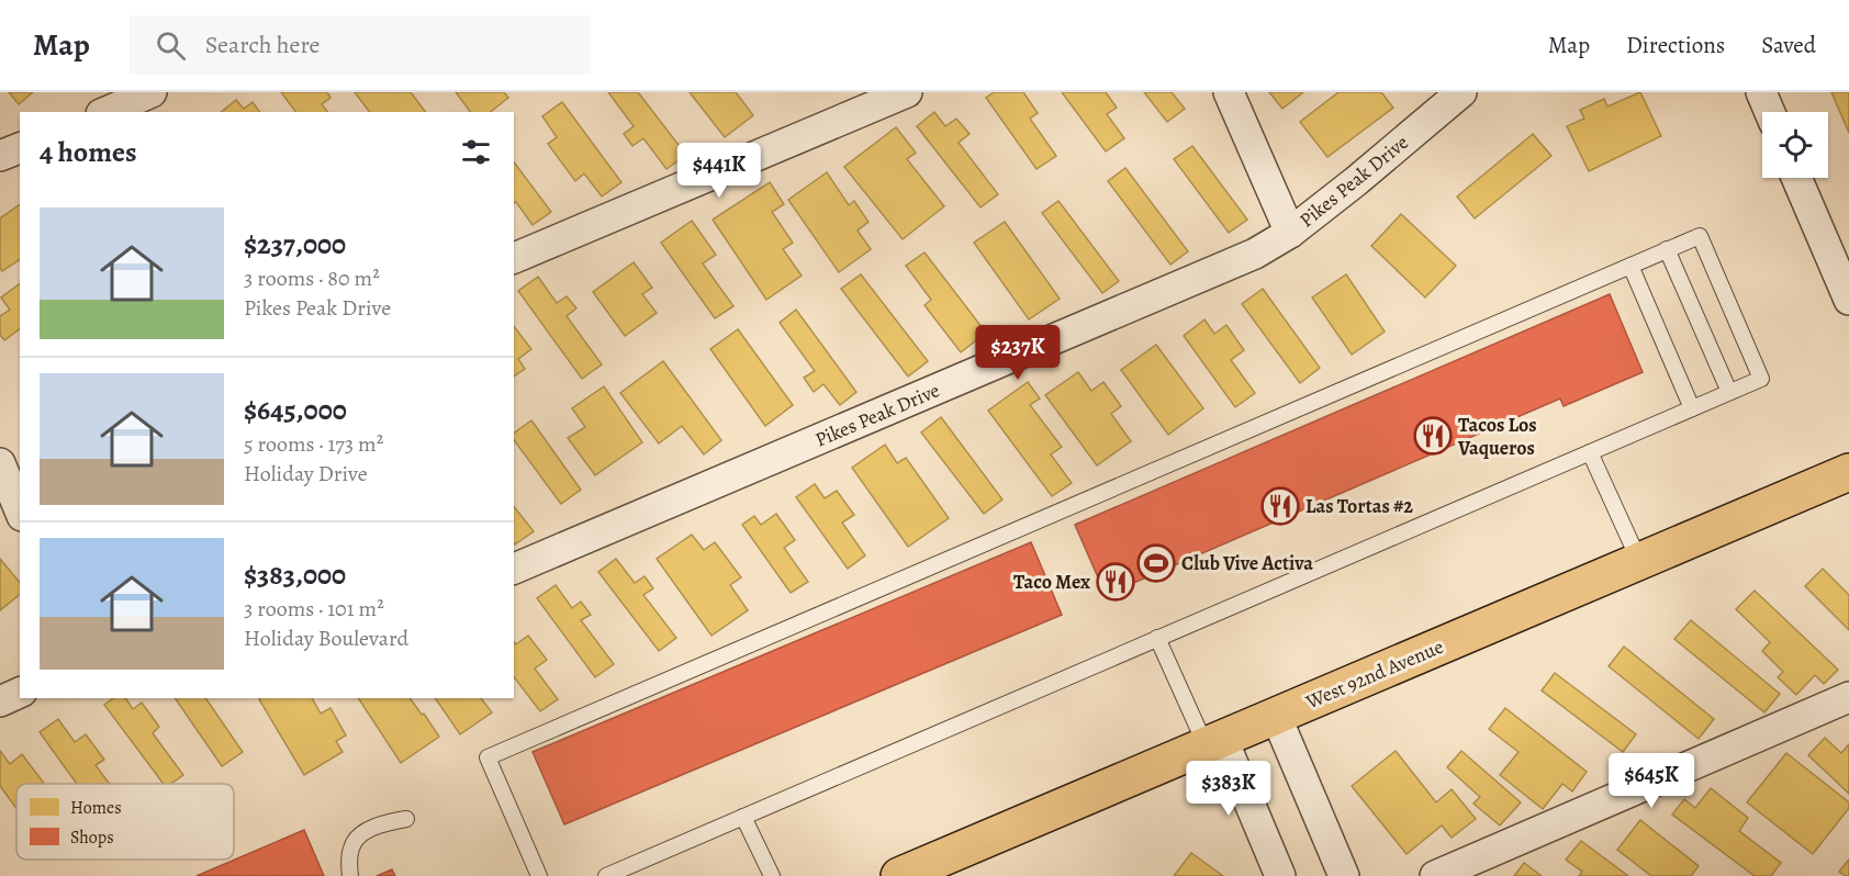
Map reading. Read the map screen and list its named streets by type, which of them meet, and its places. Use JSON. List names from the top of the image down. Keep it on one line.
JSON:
{"streets":{"main road":["West 92nd Avenue"],"street":["Pikes Peak Drive"]},"places":{"restaurant":["Tacos Los Vaqueros","Las Tortas #2","Taco Mex"],"sports":["Club Vive Activa"]},"legend":["Homes","Shops"],"page":{"header":"Map","search":"Search here","nav":["Map","Directions","Saved"],"heading":"4 homes","price":["$441K","$237K","$645K","$383K"],"list":[{"name":"$237,000","note":"3 rooms · 80 m² · Pikes Peak Drive"},{"name":"$645,000","note":"5 rooms · 173 m² · Holiday Drive"},{"name":"$383,000","note":"3 rooms · 101 m² · Holiday Boulevard"}]}}
